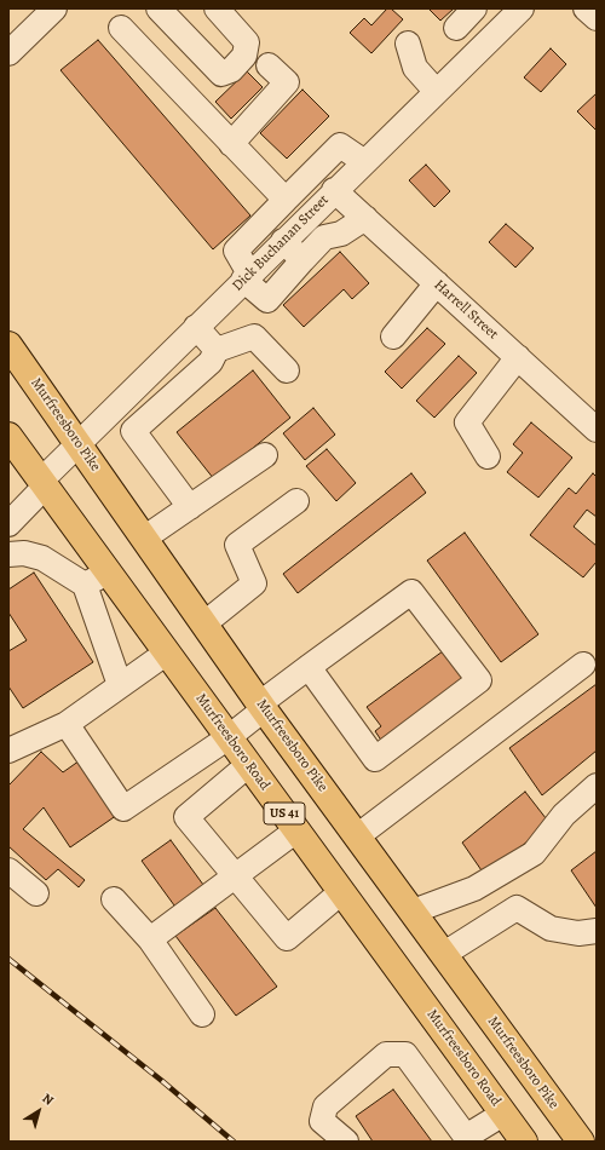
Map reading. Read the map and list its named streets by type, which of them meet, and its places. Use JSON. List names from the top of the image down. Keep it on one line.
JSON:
{"streets":{"main road":["Murfreesboro Pike","Murfreesboro Road","US 41"],"street":["Dick Buchanan Street","Harrell Street"]},"crossings":[["Dick Buchanan Street","Harrell Street"],["Dick Buchanan Street","Murfreesboro Pike"],["Dick Buchanan Street","Murfreesboro Road"]],"north":"top right"}
